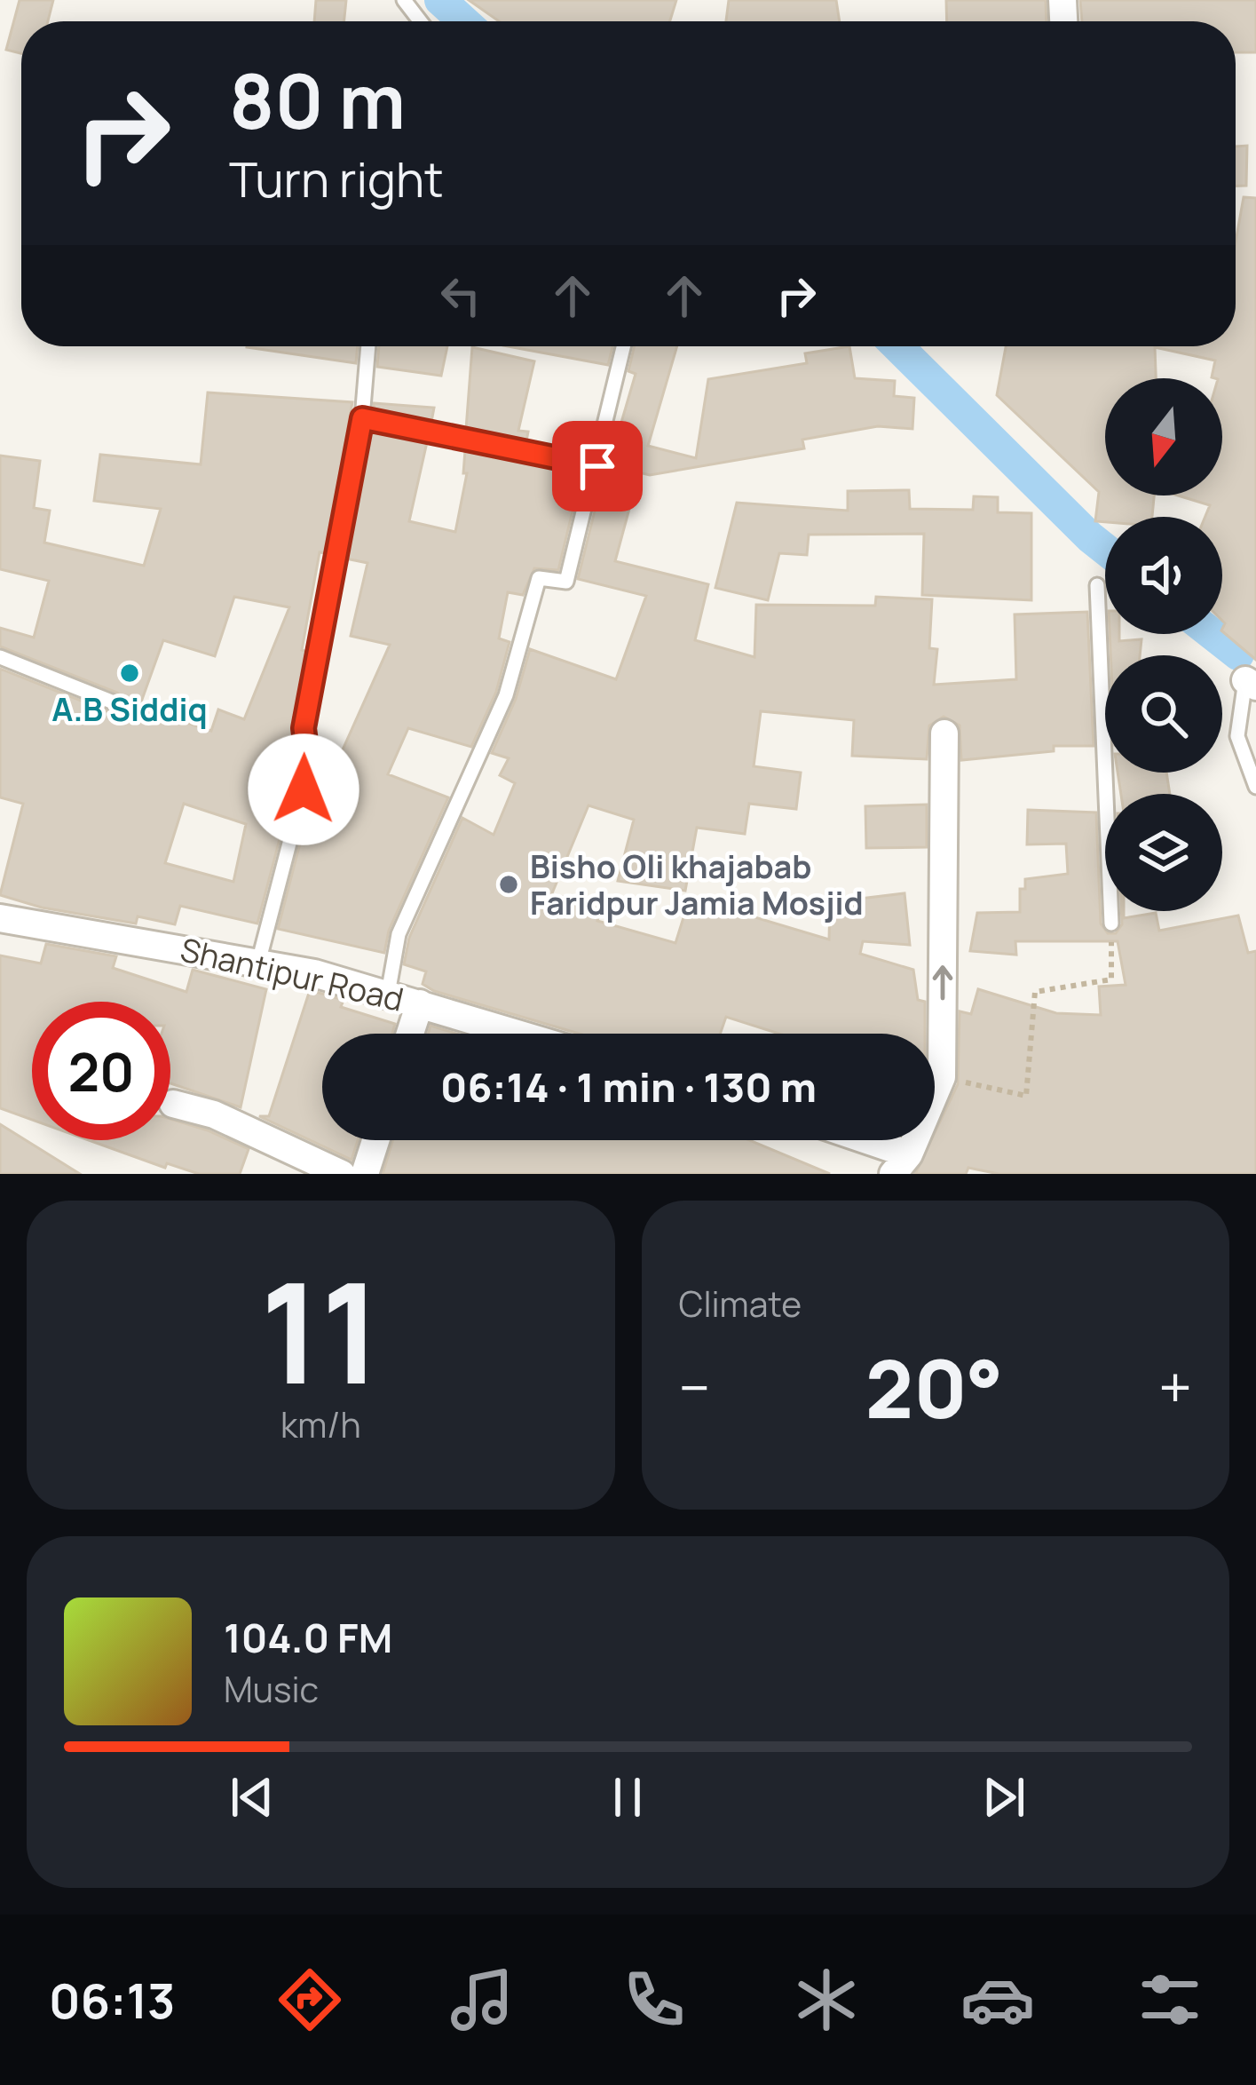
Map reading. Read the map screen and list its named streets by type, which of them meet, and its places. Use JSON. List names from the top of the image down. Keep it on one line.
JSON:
{"streets":{"street":["Shantipur Road"]},"places":["A.B Siddiq","Bisho Oli khajabab Faridpur Jamia Mosjid"],"north":"bottom","page":{"turn":["80 m","Turn right"],"limit":"20","trip":"06:14 · 1 min · 130 m","tile":[["11","km/h"],"Climate"],"heat":["−","20°","+"],"song":["104.0 FM","Music"],"tabs":"06:13"}}
